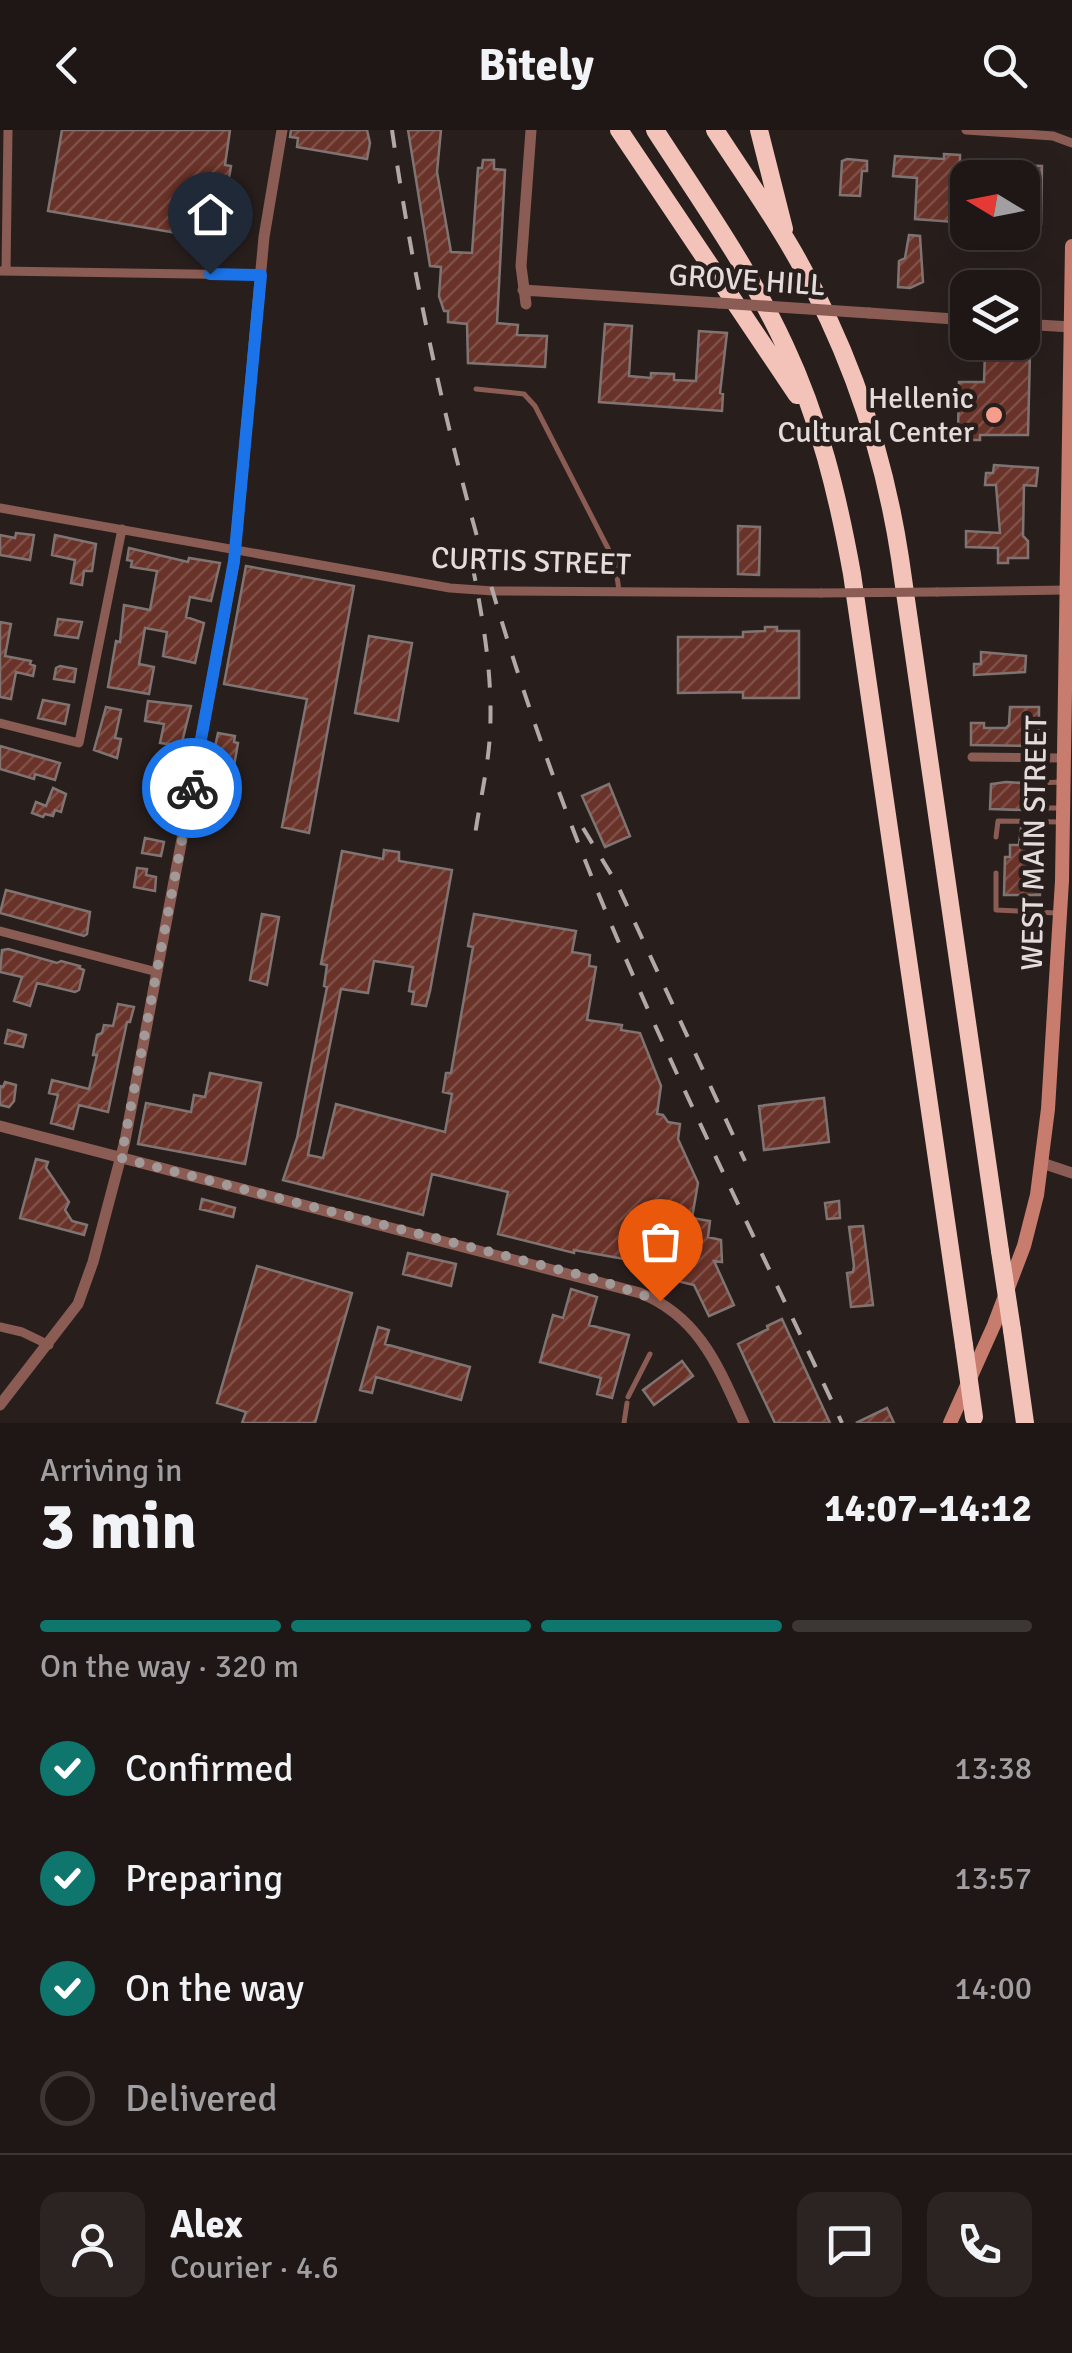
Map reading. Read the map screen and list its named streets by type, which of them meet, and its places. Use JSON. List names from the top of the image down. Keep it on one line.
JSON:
{"streets":{"main road":["WEST MAIN STREET"],"street":["GROVE HILL","CURTIS STREET"]},"crossings":[["CURTIS STREET","WEST MAIN STREET"]],"places":["Hellenic Cultural Center"],"north":"left","page":{"header":"Bitely","heading":["3 min","Arriving in","14:07–14:12"],"panel":["Alex","Courier · 4.6"],"bar":"On the way · 320 m","list":[["Confirmed","13:38"],["Preparing","13:57"],["On the way","14:00"],"Delivered"]}}
